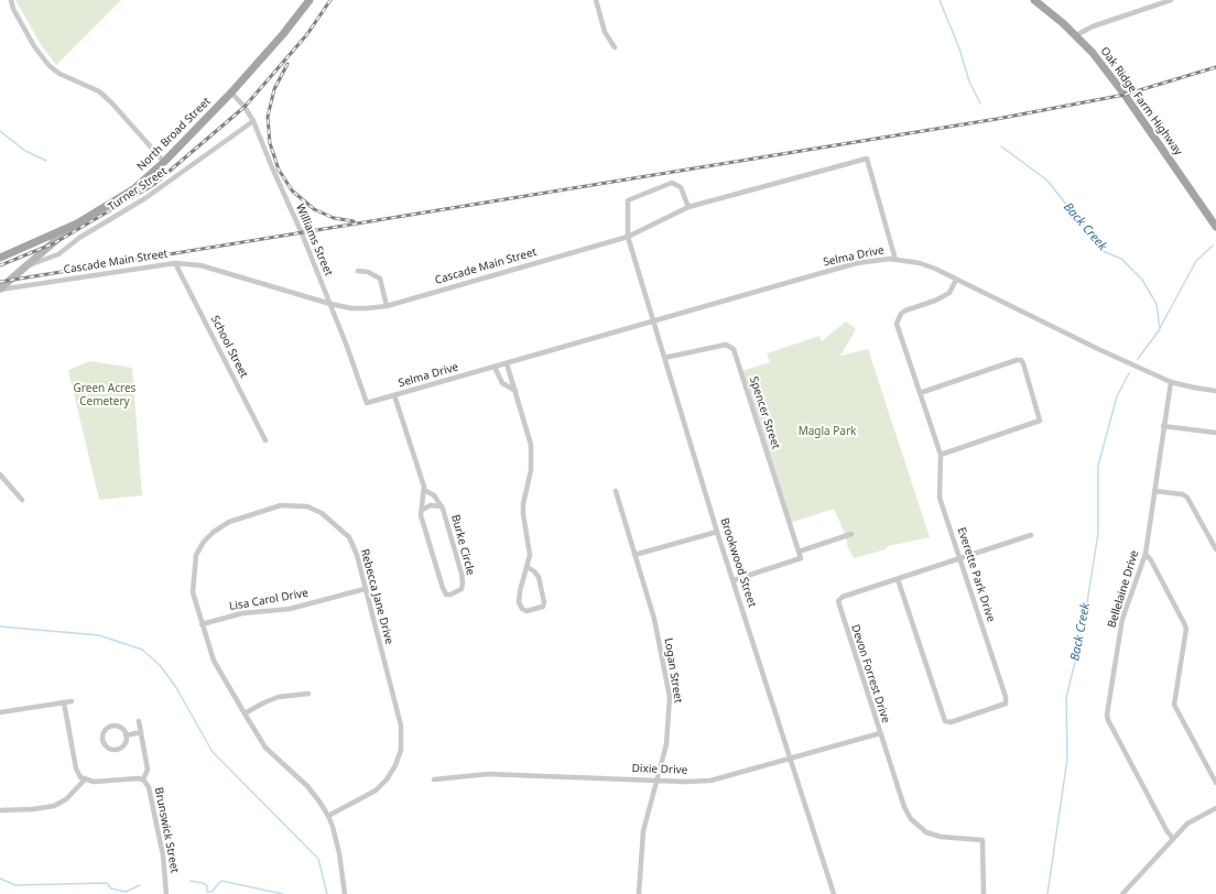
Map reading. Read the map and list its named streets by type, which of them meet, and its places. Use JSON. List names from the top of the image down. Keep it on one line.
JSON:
{"streets":{"main road":["Oak Ridge Farm Highway","North Broad Street"],"street":["Turner Street","Williams Street","Selma Drive","Cascade Main Street","School Street","Spencer Street","Burke Circle","Brookwood Street","Everette Park Drive","Bellelaine Drive","Rebecca Jane Drive","Lisa Carol Drive","Logan Street","Devon Forrest Drive","Dixie Drive","Brunswick Street"]},"crossings":[["North Broad Street","Williams Street"],["Turner Street","Williams Street"],["Williams Street","Selma Drive"],["Williams Street","Cascade Main Street"],["Selma Drive","Cascade Main Street"],["Selma Drive","Burke Circle"],["Selma Drive","Brookwood Street"],["Selma Drive","Everette Park Drive"],["Selma Drive","Bellelaine Drive"],["Cascade Main Street","School Street"],["Cascade Main Street","Brookwood Street"],["Spencer Street","Brookwood Street"],["Brookwood Street","Dixie Drive"],["Everette Park Drive","Devon Forrest Drive"],["Rebecca Jane Drive","Lisa Carol Drive"],["Logan Street","Dixie Drive"],["Devon Forrest Drive","Dixie Drive"]],"water":["Back Creek"],"parks":["Green Acres Cemetery","Magla Park"]}
